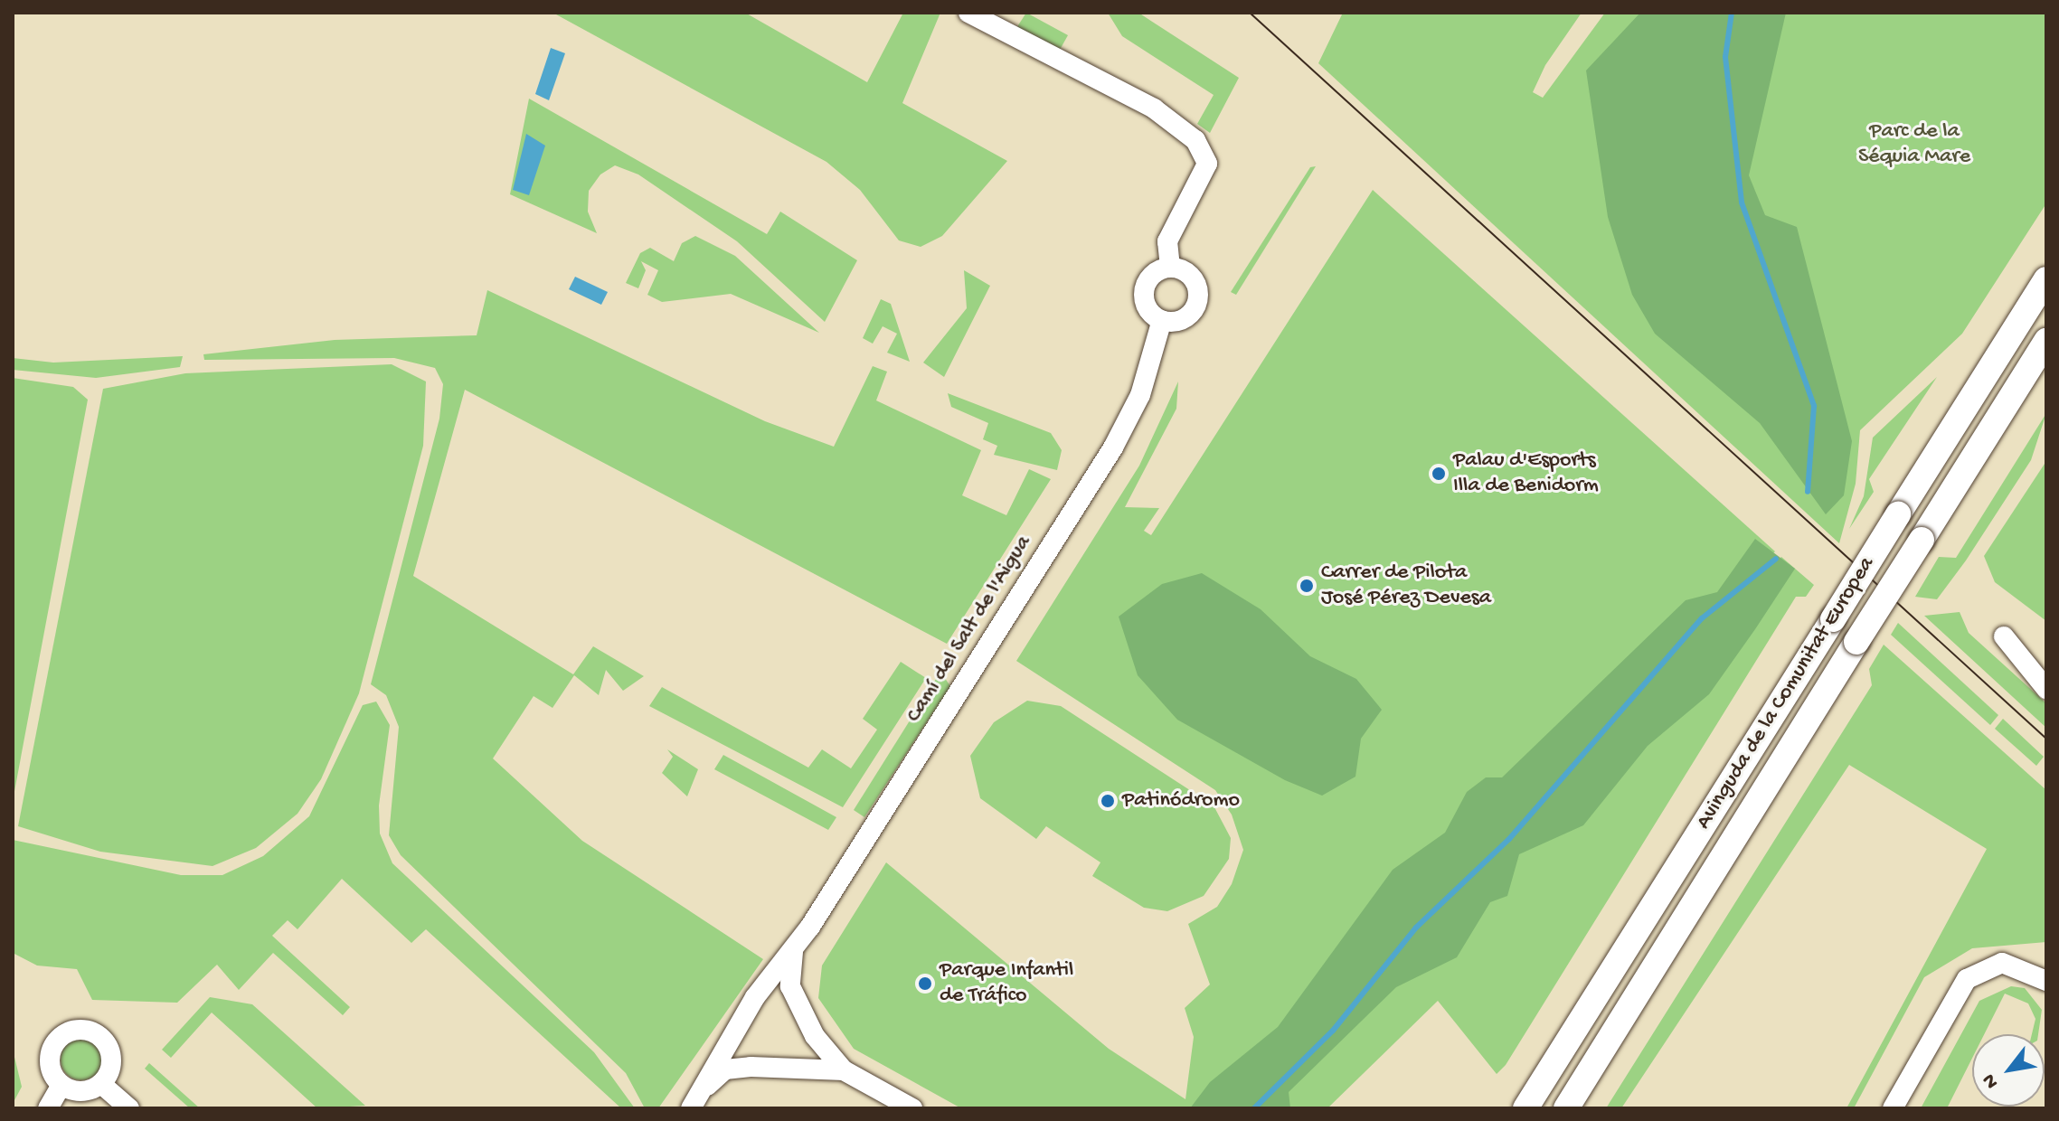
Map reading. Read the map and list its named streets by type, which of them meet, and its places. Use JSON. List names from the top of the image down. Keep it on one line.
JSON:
{"streets":{"main road":["Avinguda de la Comunitat Europea"],"street":["Camí del Salt de l'Aigua"]},"parks":["Parc de la Séquia Mare"],"places":["Palau d'Esports Illa de Benidorm","Carrer de Pilota José Pérez Devesa","Patinódromo","Parque Infantil de Tráfico"],"north":"bottom left"}
